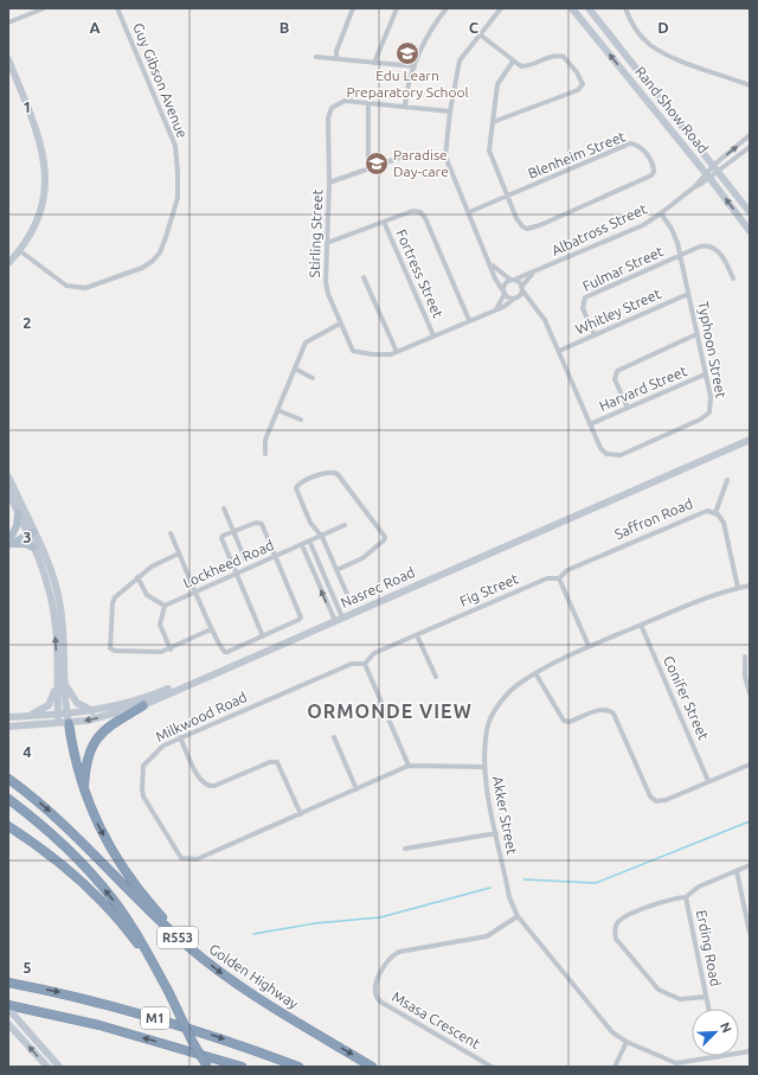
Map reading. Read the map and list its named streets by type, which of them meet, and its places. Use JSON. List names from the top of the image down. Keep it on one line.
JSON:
{"streets":{"highway":["R553","Golden Highway","M1"],"main road":["Rand Show Road","Nasrec Road"],"street":["Guy Gibson Avenue","Blenheim Street","Albatross Street","Stirling Street","Fulmar Street","Fortress Street","Whitley Street","Typhoon Street","Harvard Street","Saffron Road","Lockheed Road","Fig Street","Conifer Street","Milkwood Road","Akker Street","Erding Road","Msasa Crescent"]},"crossings":[["Rand Show Road","Albatross Street"],["Albatross Street","Stirling Street"],["Albatross Street","Typhoon Street"],["Stirling Street","Fortress Street"],["Stirling Street","Typhoon Street"],["Fulmar Street","Whitley Street"],["Fulmar Street","Typhoon Street"],["Whitley Street","Typhoon Street"],["Typhoon Street","Harvard Street"],["Saffron Road","Fig Street"],["Saffron Road","Akker Street"],["Fig Street","Milkwood Road"],["Conifer Street","Akker Street"],["Milkwood Road","Akker Street"],["Akker Street","Msasa Crescent"]],"districts":["ORMONDE VIEW"],"places":{"school or university":["Edu Learn Preparatory School","Paradise Day-care"]},"north":"top right","grid":{"columns":["A","B","C","D"],"rows":["1","2","3","4","5"]}}
